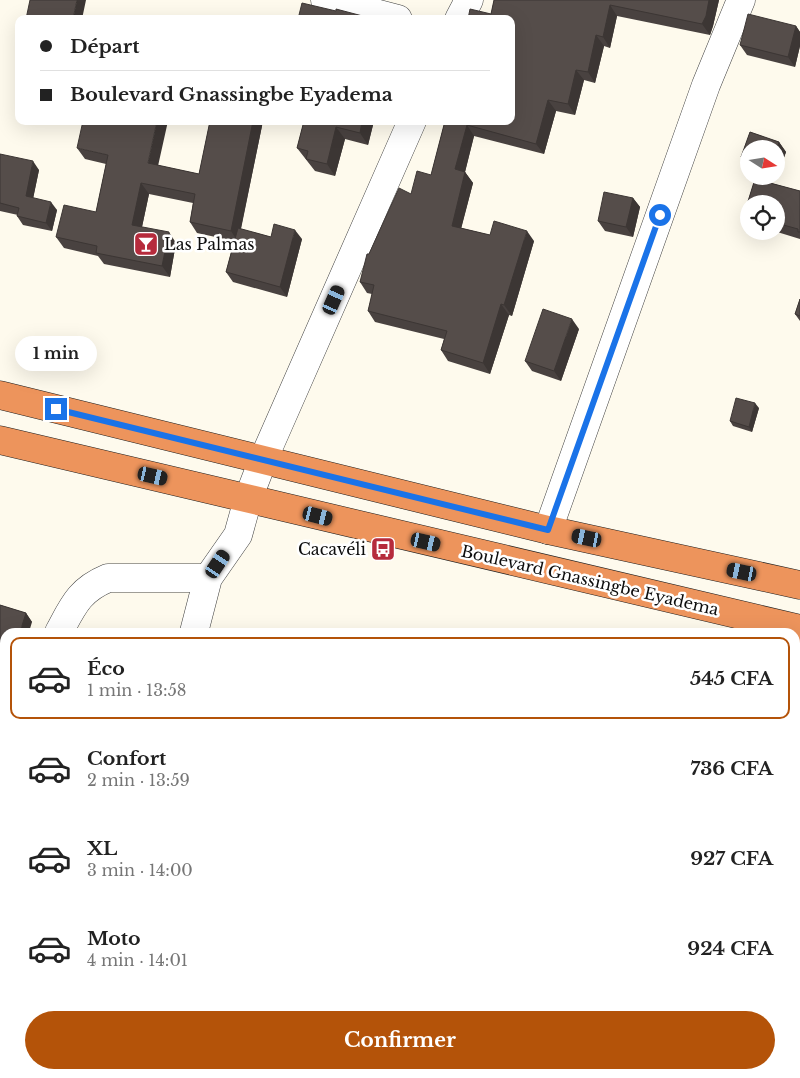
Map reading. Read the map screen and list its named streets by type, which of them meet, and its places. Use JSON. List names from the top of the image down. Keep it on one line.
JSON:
{"streets":{"highway":["Boulevard Gnassingbe Eyadema"]},"places":{"bar":["Las Palmas"],"bus stop":["Cacavéli"]},"north":"right","page":{"banner":["Départ","Boulevard Gnassingbe Eyadema"],"bubble":"1 min","list":[{"name":"Éco","note":"1 min · 13:58","value":"545 CFA"},{"name":"Confort","note":"2 min · 13:59","value":"736 CFA"},{"name":"XL","note":"3 min · 14:00","value":"927 CFA"},{"name":"Moto","note":"4 min · 14:01","value":"924 CFA"}],"buttons":"Confirmer"}}
